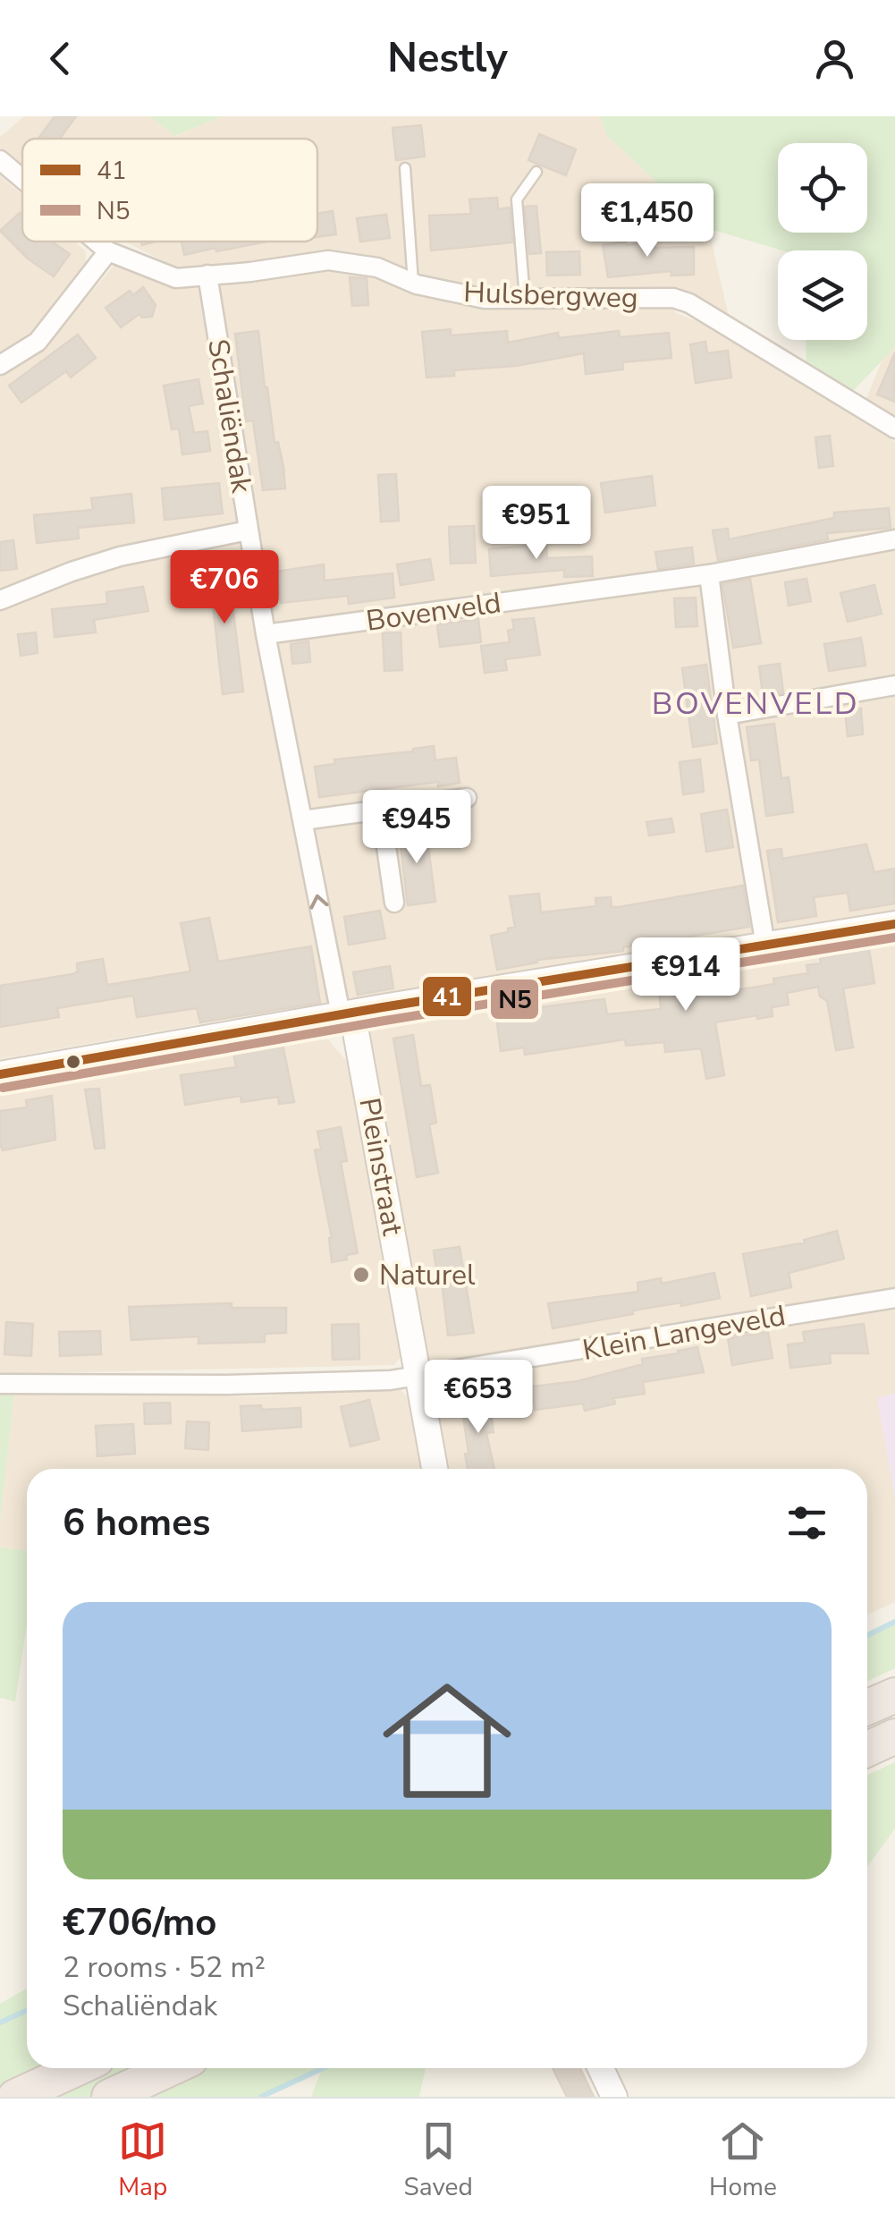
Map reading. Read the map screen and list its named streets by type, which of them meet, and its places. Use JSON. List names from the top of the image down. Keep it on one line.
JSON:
{"streets":{"street":["Hulsbergweg","Schaliëndak","Bovenveld","Pleinstraat","Klein Langeveld"]},"crossings":[["Hulsbergweg","Schaliëndak"],["Schaliëndak","Bovenveld"],["Schaliëndak","Pleinstraat"],["Pleinstraat","Klein Langeveld"]],"districts":["BOVENVELD"],"places":["Naturel"],"lines":["transit line 41","transit line N5"],"legend":["41","N5"],"page":{"header":"Nestly","price":["€1,450","€951","€706","€945","€914","€653"],"heading":"6 homes","list":[{"name":"€706/mo","note":"2 rooms · 52 m² · Schaliëndak"}],"tabs":["Map","Saved","Home"]}}
